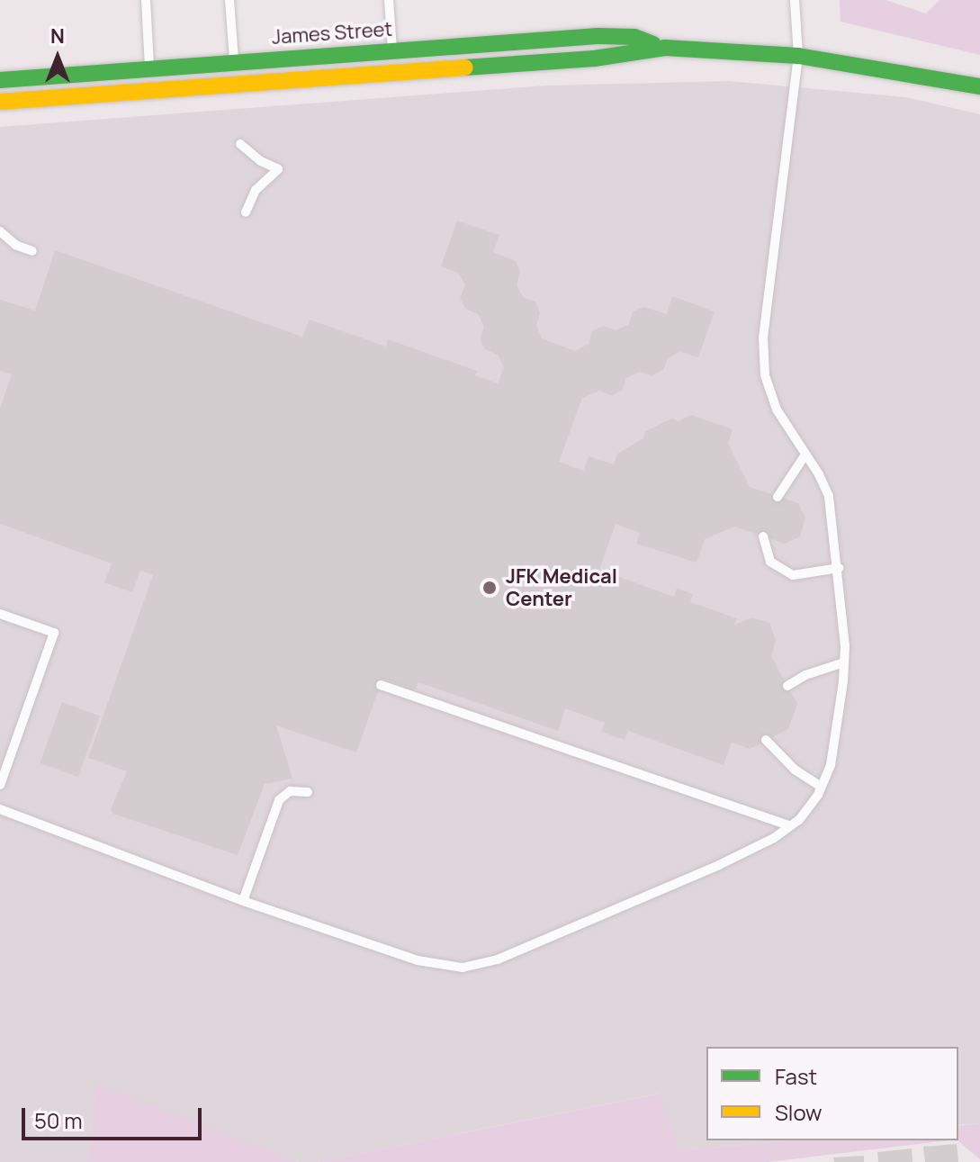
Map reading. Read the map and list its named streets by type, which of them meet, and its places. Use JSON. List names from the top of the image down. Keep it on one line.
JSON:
{"streets":{"street":["James Street"]},"places":["JFK Medical Center"],"legend":["Fast","Slow"],"scale_bar":"50 m","north":"top"}
